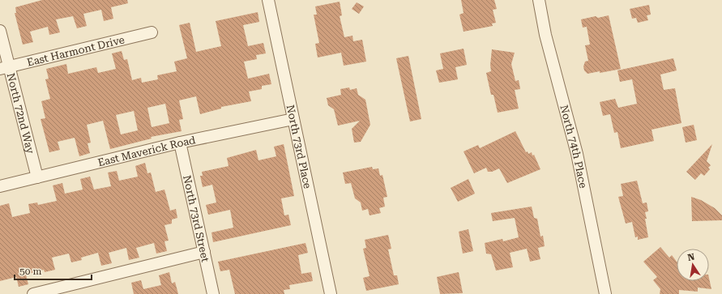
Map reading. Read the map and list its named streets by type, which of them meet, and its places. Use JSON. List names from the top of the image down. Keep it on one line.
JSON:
{"streets":{"street":["East Harmont Drive","North 72nd Way","North 73rd Place","North 74th Place","East Maverick Road","North 73rd Street"]},"crossings":[["East Harmont Drive","North 72nd Way"],["North 72nd Way","East Maverick Road"],["North 73rd Place","East Maverick Road"],["East Maverick Road","North 73rd Street"]],"scale_bar":"50 m","north":"top"}
